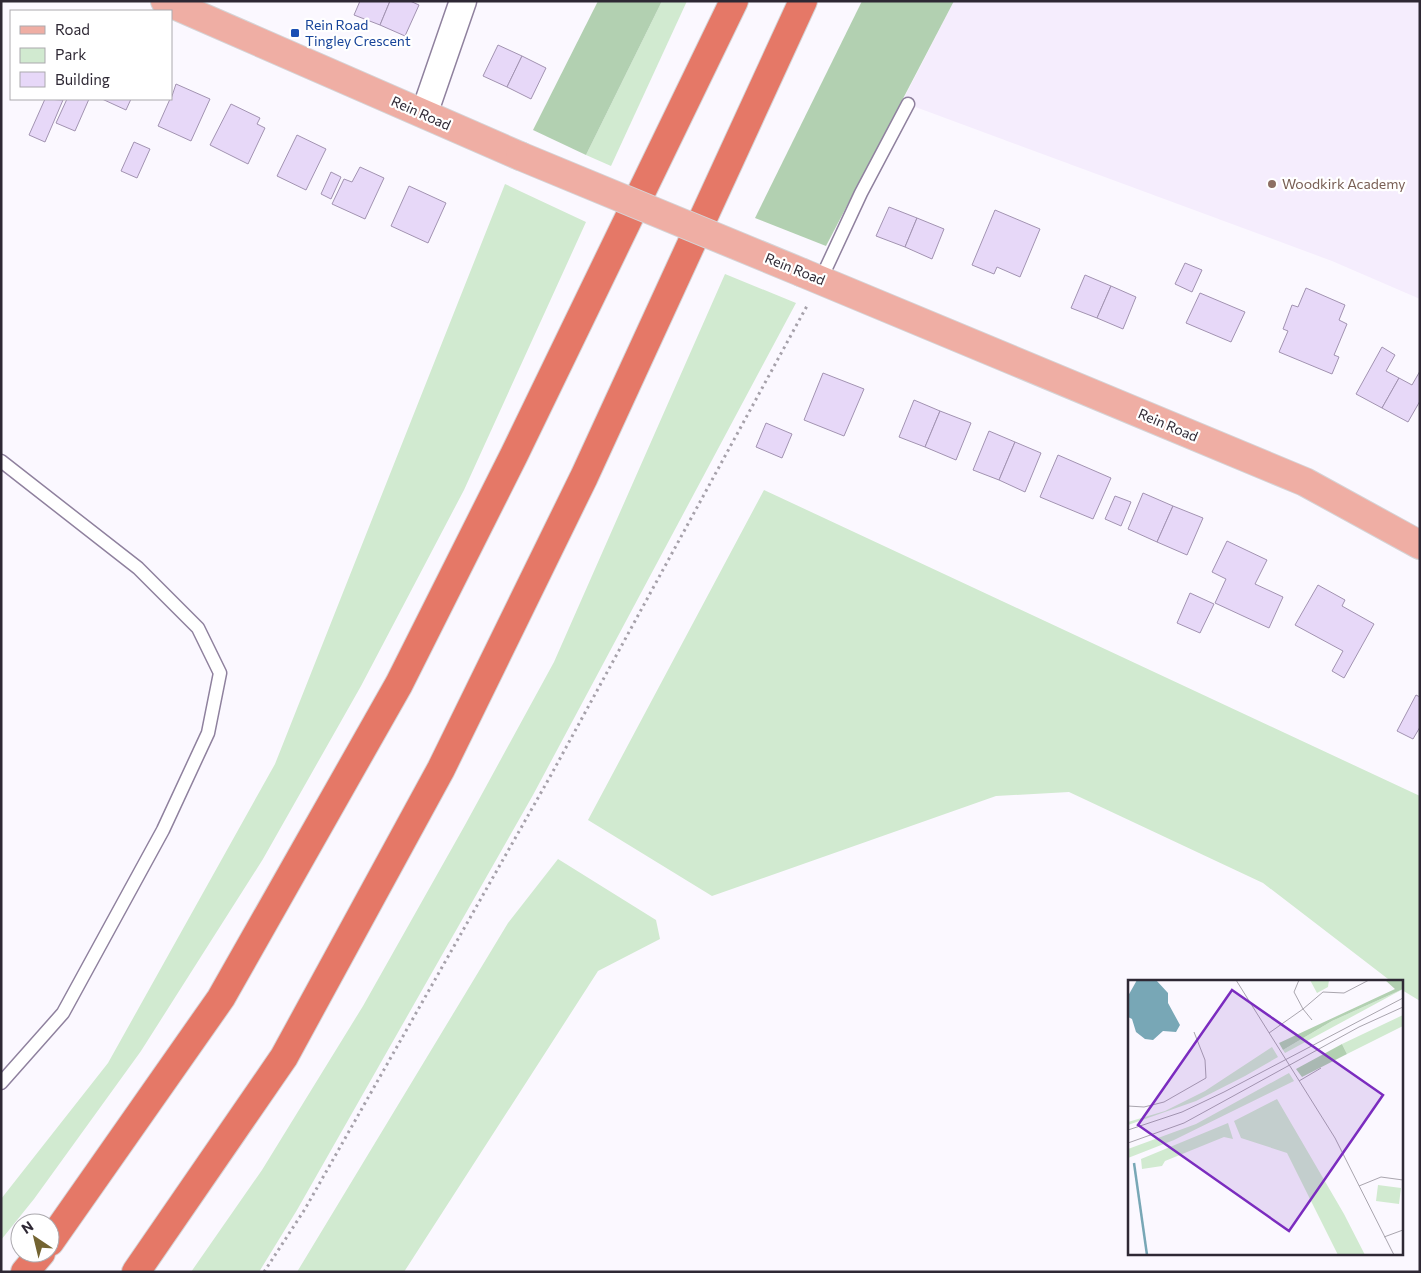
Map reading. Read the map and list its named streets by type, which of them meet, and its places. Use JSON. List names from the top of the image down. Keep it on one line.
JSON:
{"streets":{"main road":["Rein Road"]},"places":{"transit":["Rein Road Tingley Crescent"],"other":["Woodkirk Academy"]},"legend":["Road","Park","Building"],"north":"top left"}
